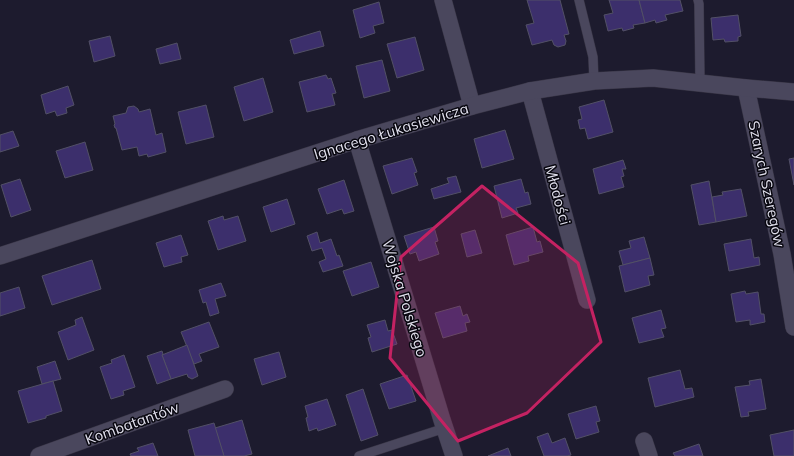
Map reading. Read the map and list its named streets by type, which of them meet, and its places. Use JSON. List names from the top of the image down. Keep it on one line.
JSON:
{"streets":{"street":["Ignacego Łukasiewicza","Szarych Szeregów","Młodości","Wojska Polskiego","Kombatantów"]},"crossings":[["Ignacego Łukasiewicza","Szarych Szeregów"],["Ignacego Łukasiewicza","Młodości"],["Ignacego Łukasiewicza","Wojska Polskiego"]]}
